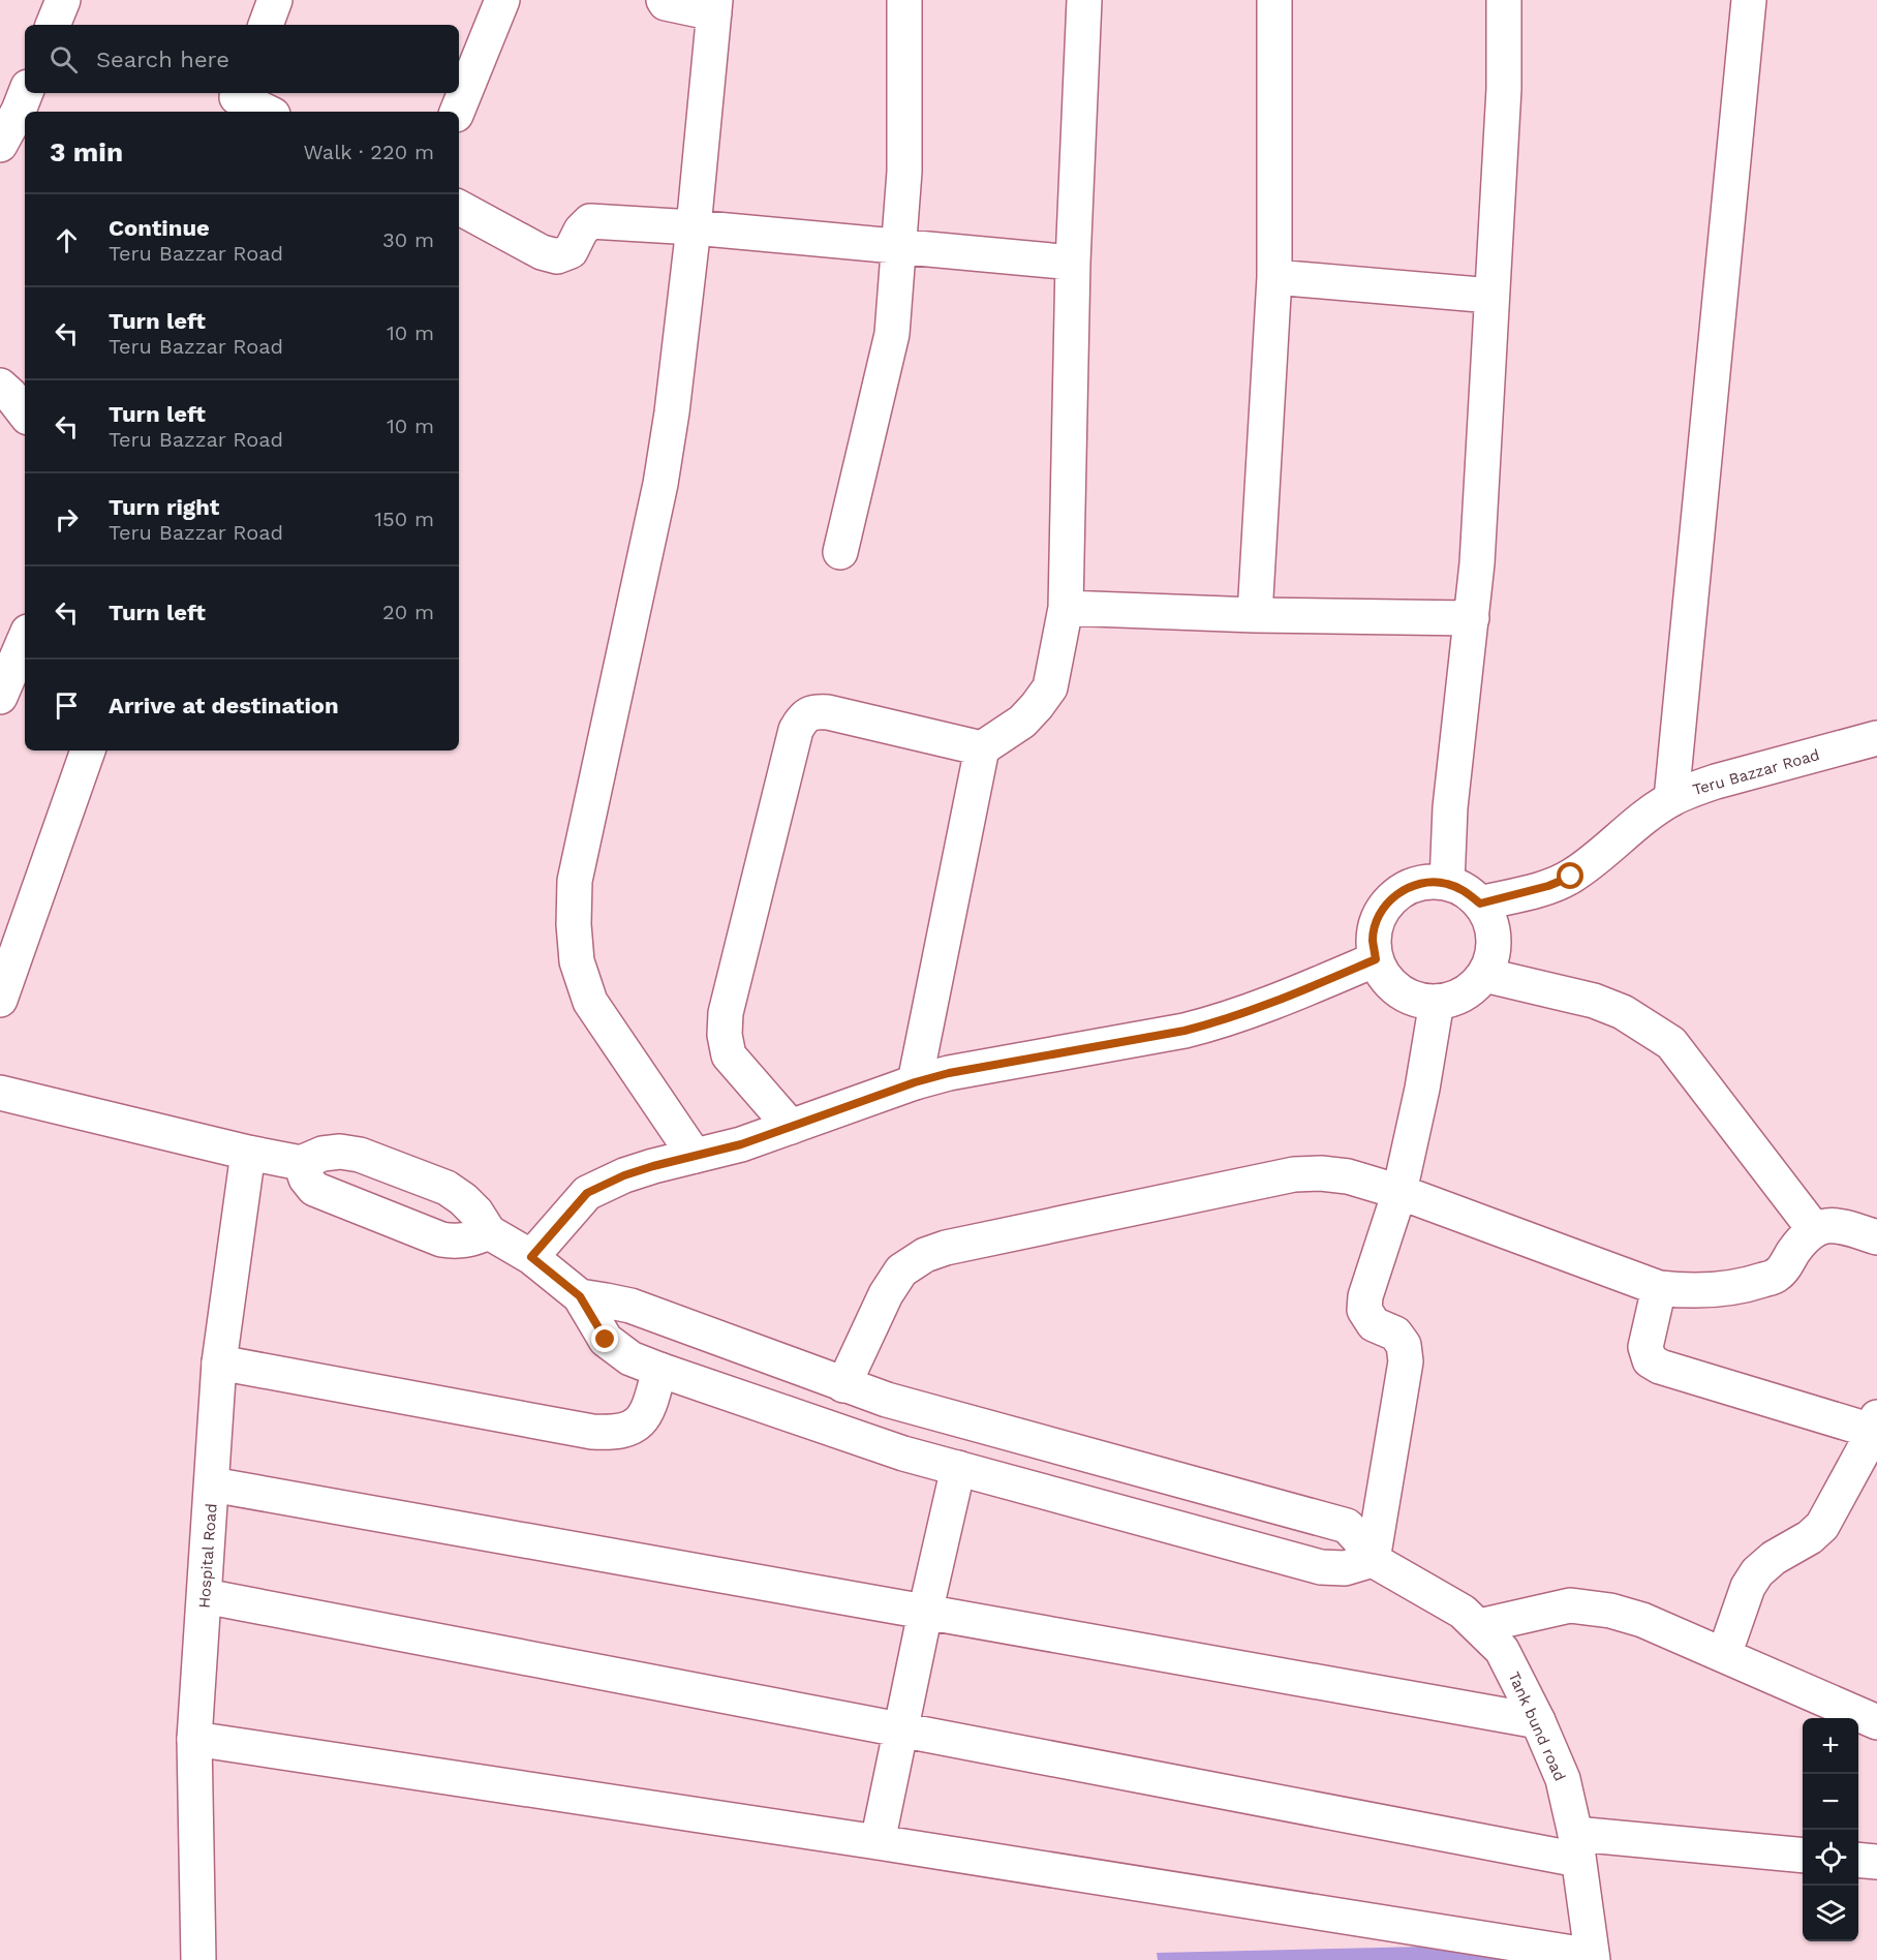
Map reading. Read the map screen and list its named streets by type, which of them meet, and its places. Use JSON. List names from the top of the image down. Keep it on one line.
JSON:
{"streets":{"street":["Teru Bazzar Road","Hospital Road","Tank bund road"]},"page":{"search":"Search here","heading":["3 min","Walk · 220 m"],"list":[["Continue","Teru Bazzar Road","30 m"],["Turn left","Teru Bazzar Road","10 m"],["Turn left","Teru Bazzar Road","10 m"],["Turn right","Teru Bazzar Road","150 m"],["Turn left","20 m"],"Arrive at destination"],"map_buttons":["+","−"]}}
